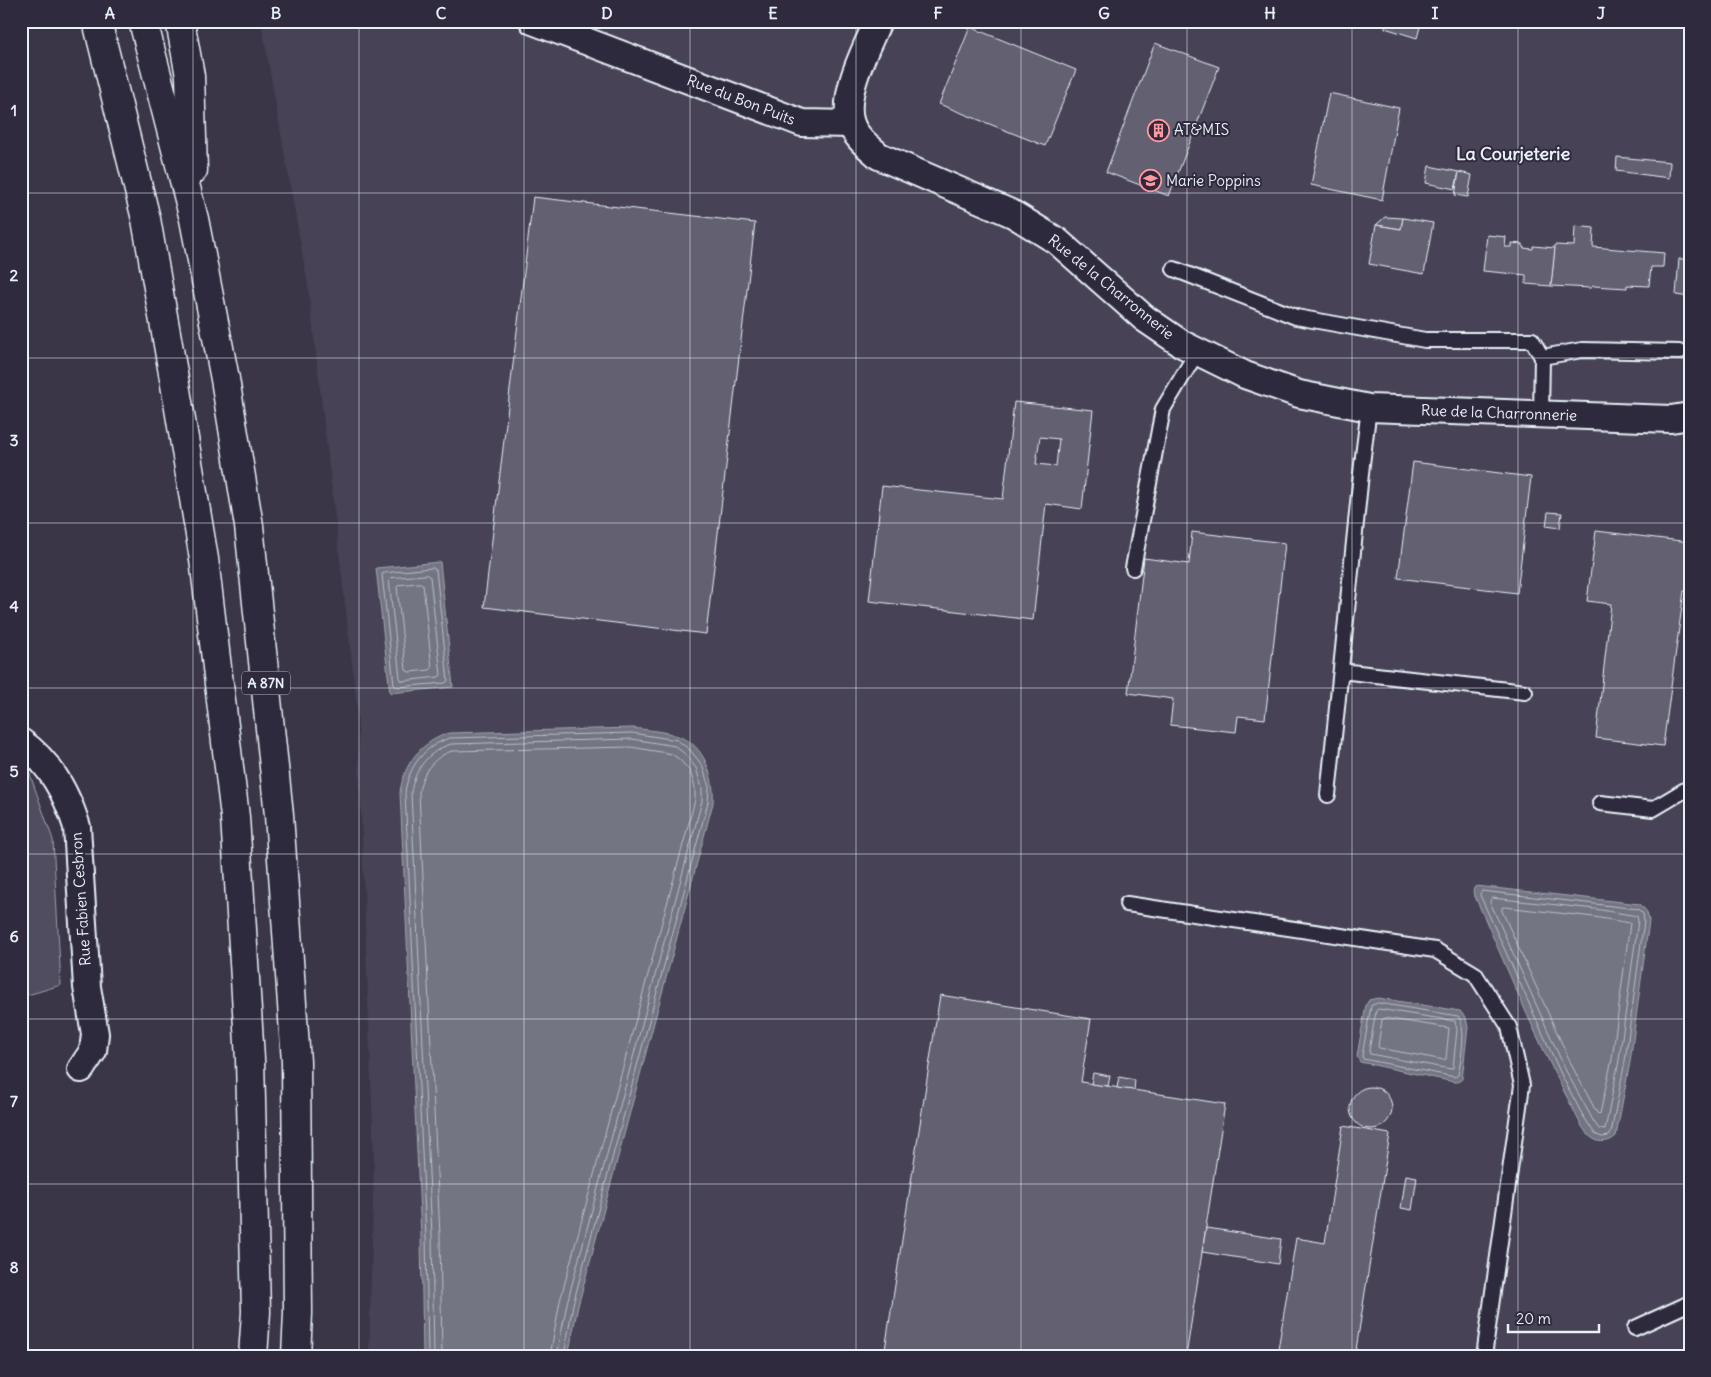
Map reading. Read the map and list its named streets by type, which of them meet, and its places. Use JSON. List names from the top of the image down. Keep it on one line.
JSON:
{"streets":{"highway":["A 87N"],"street":["Rue du Bon Puits","Rue de la Charronnerie","Rue Fabien Cesbron"]},"crossings":[["Rue du Bon Puits","Rue de la Charronnerie"]],"districts":["La Courjeterie"],"places":{"building":["AT&MIS"],"school or university":["Marie Poppins"]},"scale_bar":"20 m","grid":{"columns":["A","B","C","D","E","F","G","H","I","J"],"rows":["1","2","3","4","5","6","7","8"]}}
